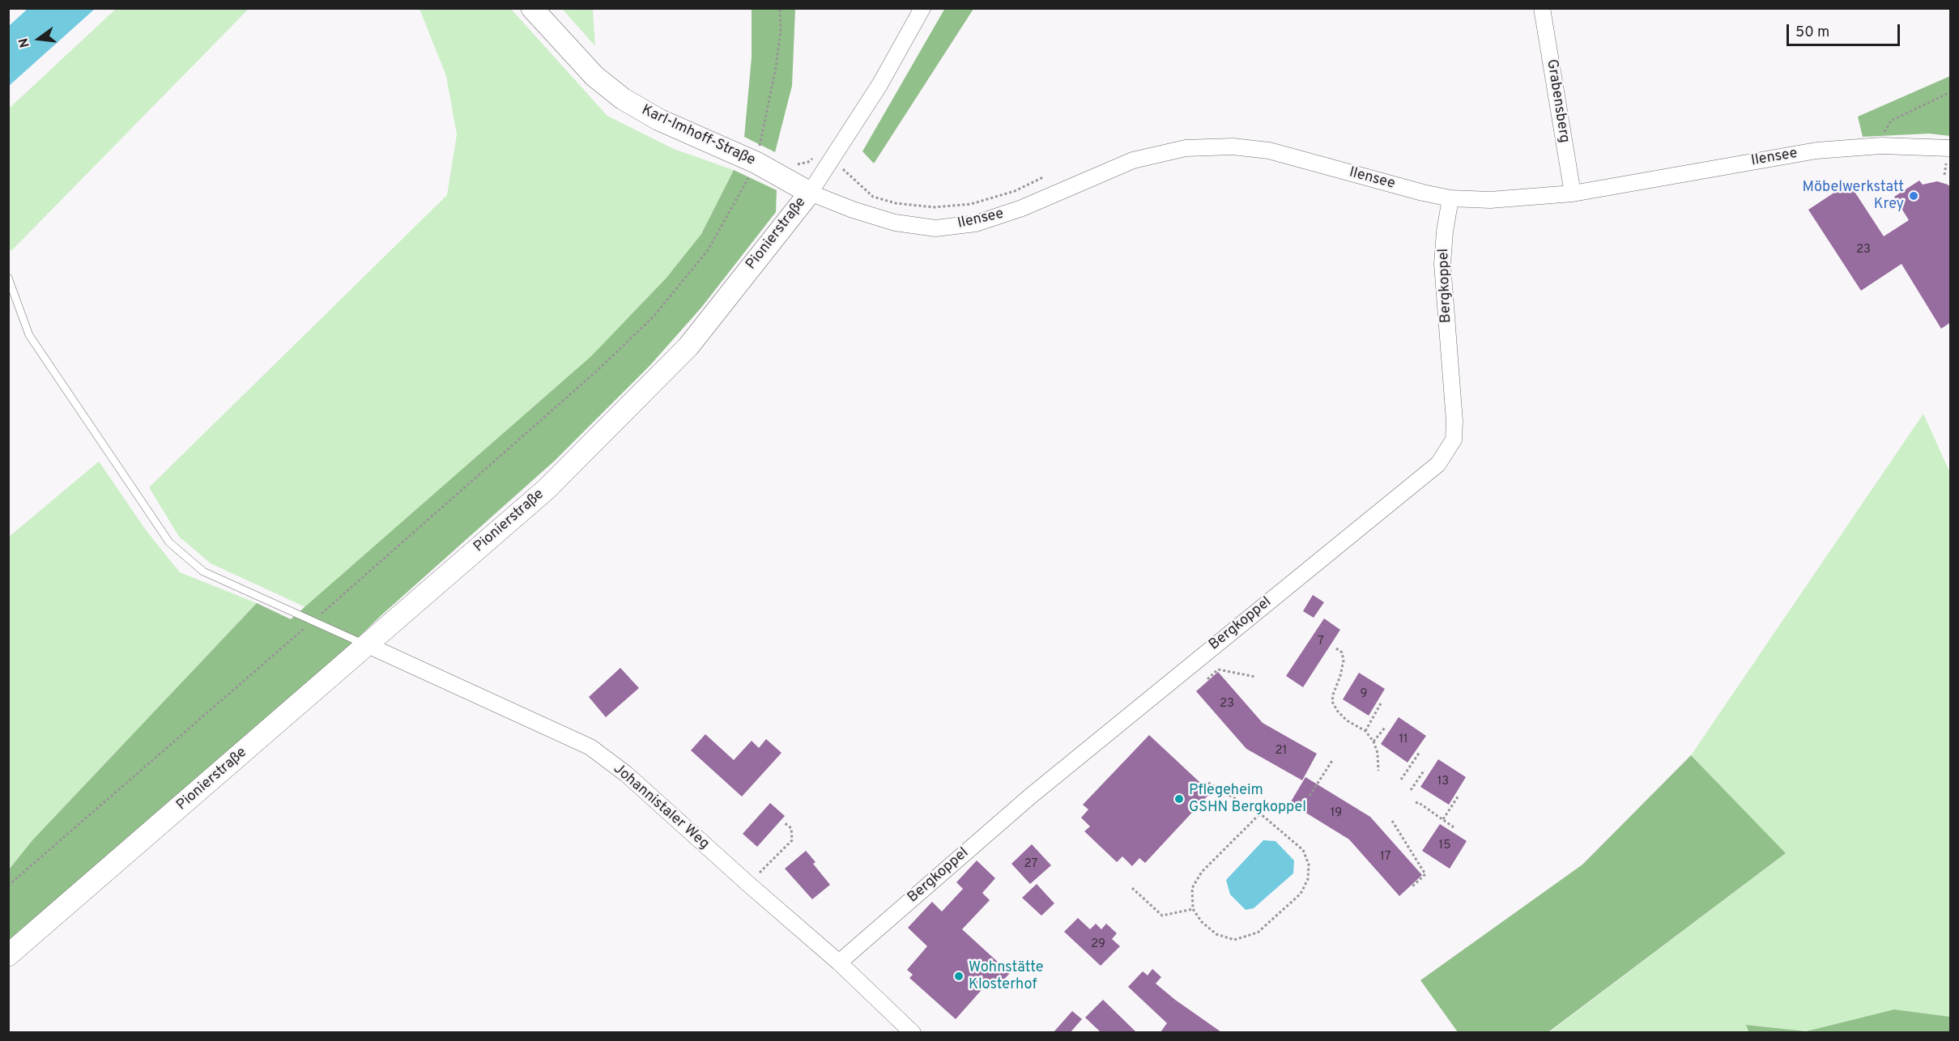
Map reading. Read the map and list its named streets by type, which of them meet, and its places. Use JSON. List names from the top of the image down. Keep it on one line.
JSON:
{"streets":{"street":["Grabensberg","Karl-Imhoff-Straße","Ilensee","Pionierstraße","Bergkoppel","Johannistaler Weg"]},"crossings":[["Grabensberg","Ilensee"],["Karl-Imhoff-Straße","Ilensee"],["Karl-Imhoff-Straße","Pionierstraße"],["Ilensee","Pionierstraße"],["Ilensee","Bergkoppel"],["Pionierstraße","Johannistaler Weg"],["Bergkoppel","Johannistaler Weg"]],"places":["Möbelwerkstatt Krey","Pflegeheim GSHN Bergkoppel","Wohnstätte Klosterhof"],"house_numbers":["23","7","9","23","11","21","13","19","15","17","27","29"],"scale_bar":"50 m","north":"left"}
